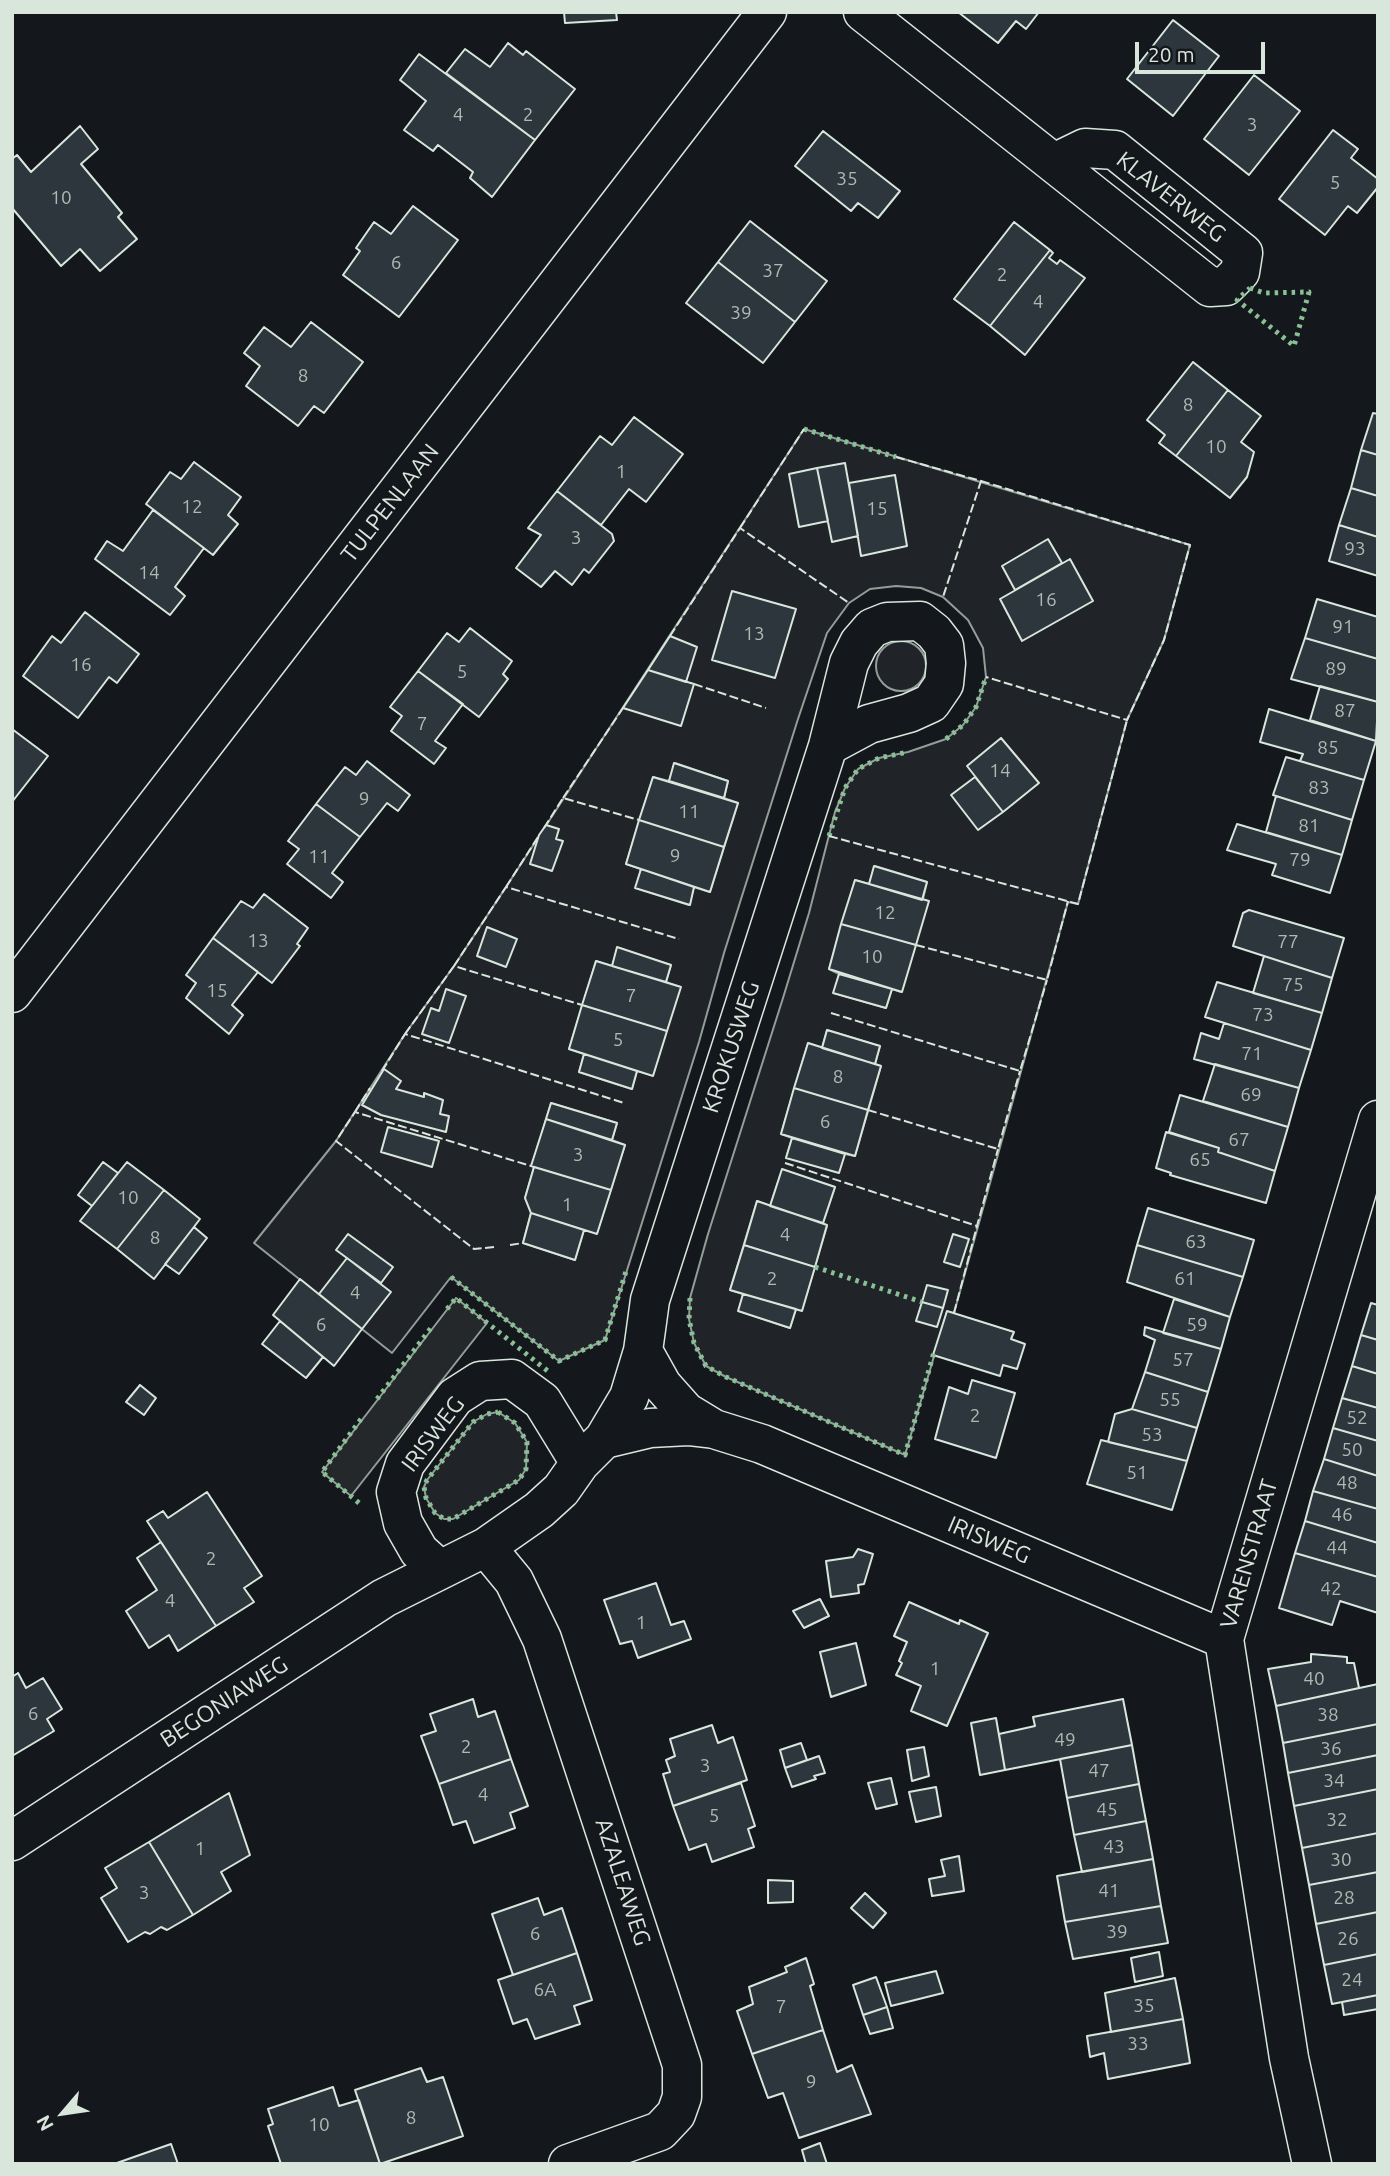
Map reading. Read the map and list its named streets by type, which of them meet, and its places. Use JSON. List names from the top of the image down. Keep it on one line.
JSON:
{"streets":{"street":["TULPENLAAN","KROKUSWEG","IRISWEG","VARENSTRAAT","BEGONIAWEG","AZALEAWEG"]},"crossings":[["KROKUSWEG","IRISWEG"],["IRISWEG","VARENSTRAAT"],["IRISWEG","BEGONIAWEG"],["IRISWEG","AZALEAWEG"],["BEGONIAWEG","AZALEAWEG"]],"house_numbers":["4","2","3","35","5","10","6","37","2","4","39","8","8","10","1","12","15","3","93","14","16","91","13","16","89","5","87","7","85","14","83","9","11","81","9","11","79","12","13","77","10","75","15","7","73","5","71","8","69","6","67","3","65","10","1","4","8","63","2","61","4","6","59","57","55","2","52","53","50","51","48","46","44","2","42","4","1","1","40","6","38","49","2","36","3","47","34","4","45","5","32","43","1","30","41","3","28","39","6","26","24","6A","35","7","33","9","8","10"],"scale_bar":"20 m","north":"bottom left"}
